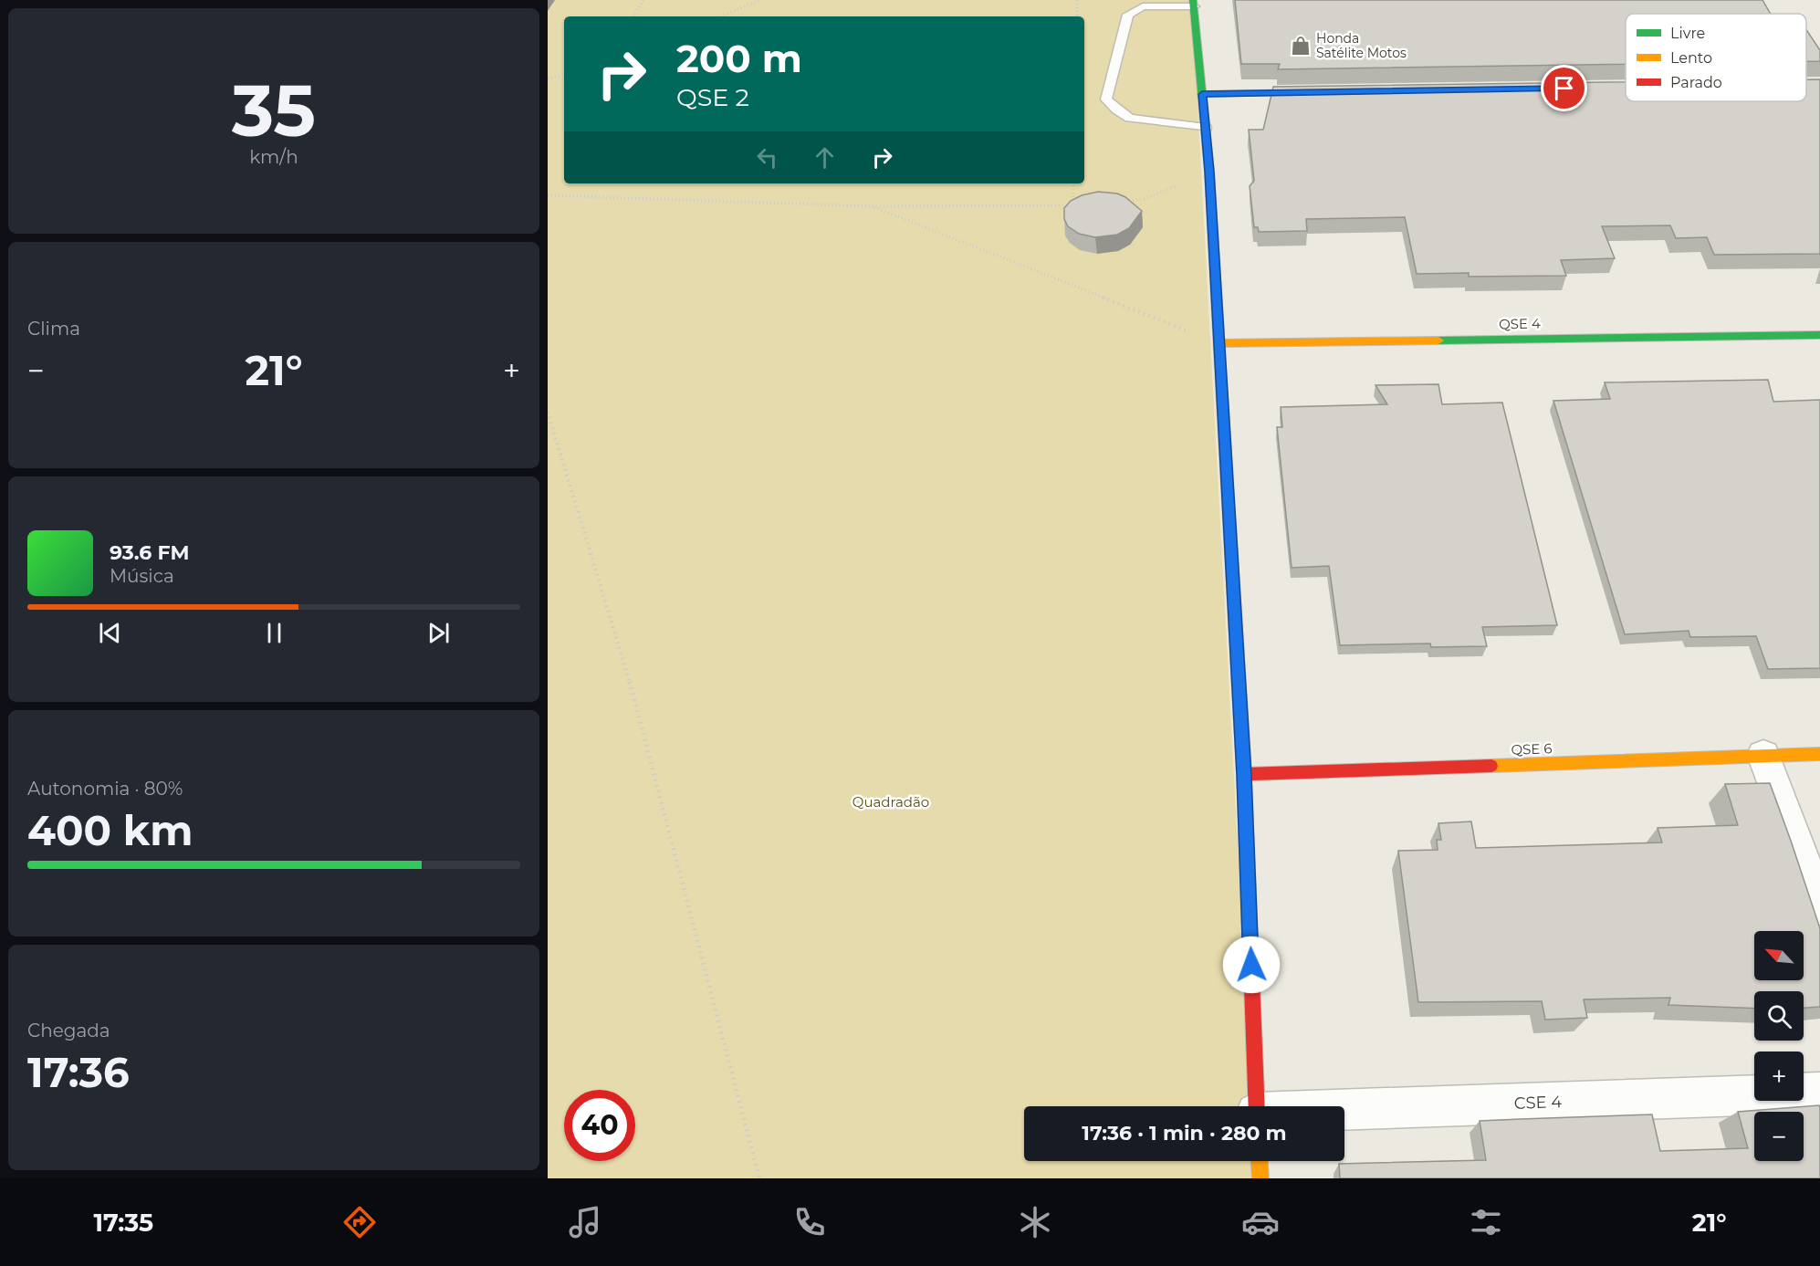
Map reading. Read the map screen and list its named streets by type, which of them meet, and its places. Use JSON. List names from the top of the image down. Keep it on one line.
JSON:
{"streets":{"street":["QSE 4","QSE 6","CSE 4"]},"parks":["Quadradão"],"places":{"shop":["Honda Satélite Motos"]},"legend":["Livre","Lento","Parado"],"north":"top left","page":{"tile":[["35","km/h"],"Clima",["Autonomia · 80%","400 km"],["Chegada","17:36"]],"turn":["200 m","QSE 2"],"heat":["−","21°","+"],"song":["93.6 FM","Música"],"map_buttons":["+","−"],"limit":"40","trip":"17:36 · 1 min · 280 m","tabs":["17:35","21°"]}}
